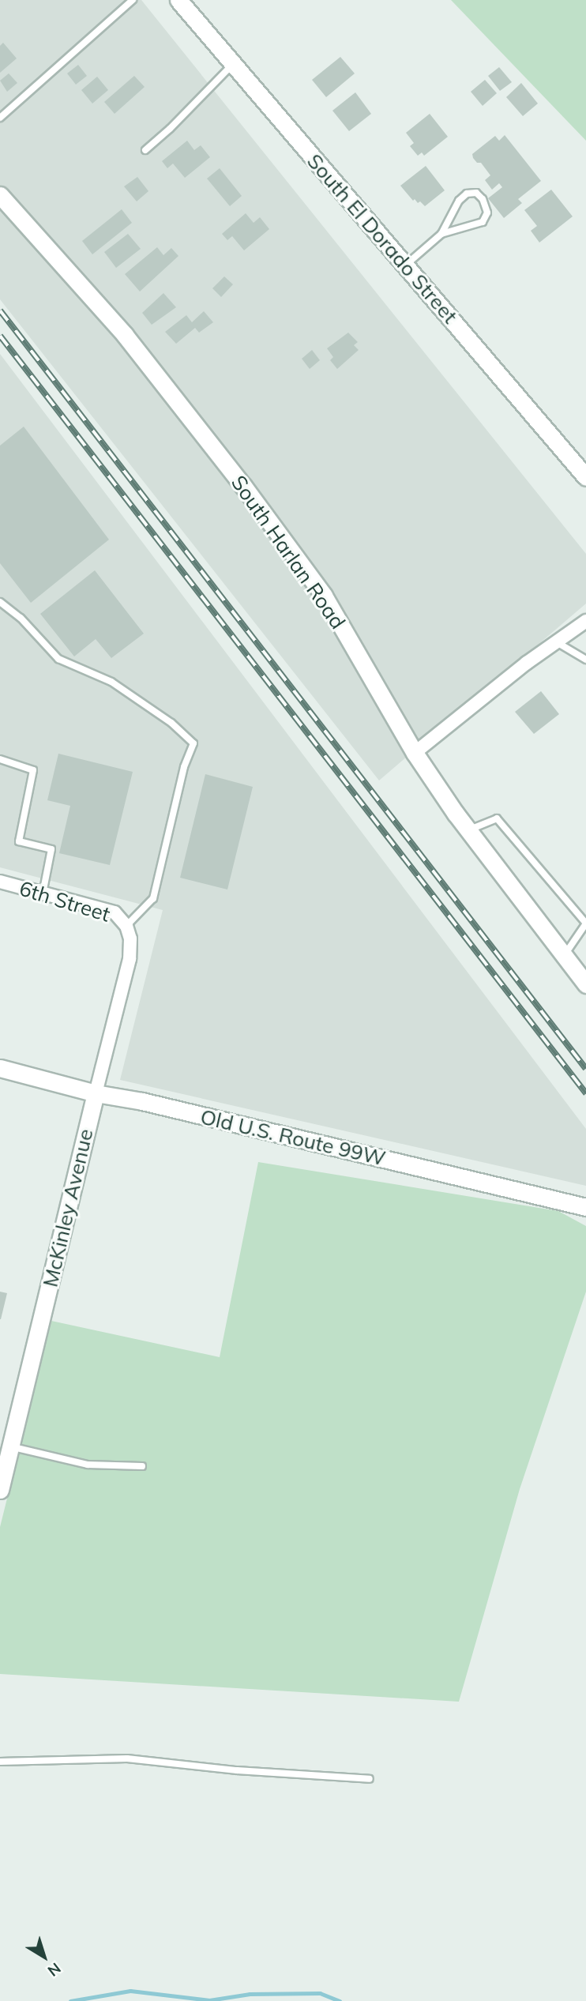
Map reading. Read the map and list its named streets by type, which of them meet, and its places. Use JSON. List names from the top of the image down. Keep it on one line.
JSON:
{"streets":{"street":["South El Dorado Street","South Harlan Road","6th Street","Old U.S. Route 99W","McKinley Avenue"]},"crossings":[["6th Street","McKinley Avenue"],["Old U.S. Route 99W","McKinley Avenue"]],"north":"bottom right"}
